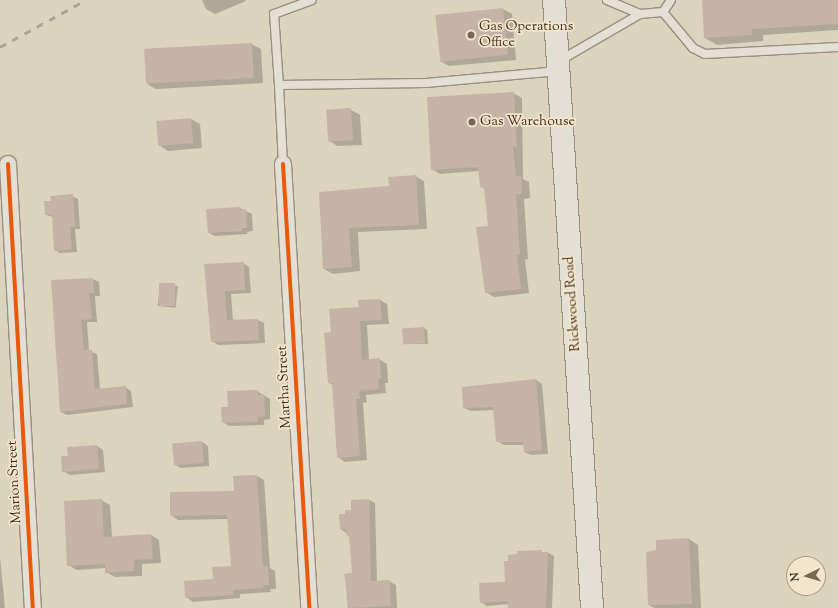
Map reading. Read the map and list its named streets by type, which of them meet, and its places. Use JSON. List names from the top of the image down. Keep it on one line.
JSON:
{"streets":{"main road":["Rickwood Road"],"street":["Martha Street","Marion Street"]},"places":["Gas Operations Office","Gas Warehouse"],"north":"left"}
